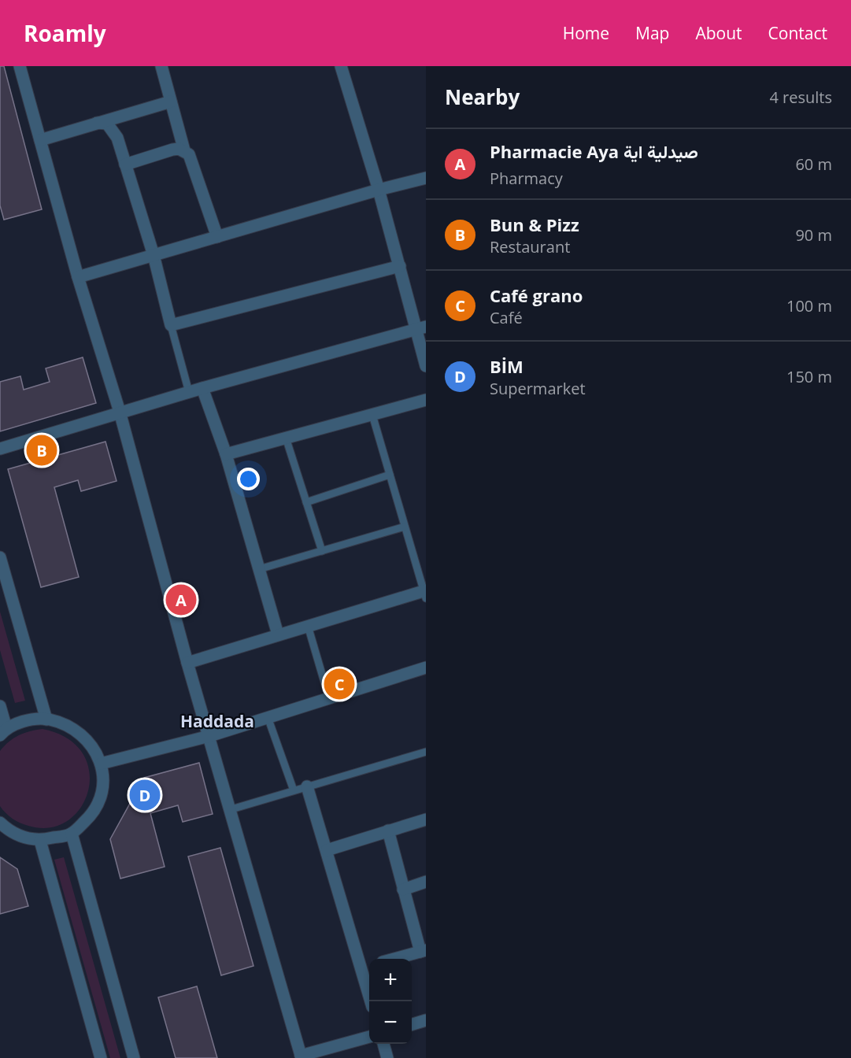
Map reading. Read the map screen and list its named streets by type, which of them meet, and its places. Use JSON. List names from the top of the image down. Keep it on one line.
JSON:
{"districts":["Haddada"],"page":{"header":"Roamly","nav":["Home","Map","About","Contact"],"heading":["Nearby","4 results"],"list":[{"mark":"A","name":"Pharmacie Aya صيدلية اية","note":"Pharmacy","value":"60 m"},{"mark":"B","name":"Bun & Pizz","note":"Restaurant","value":"90 m"},{"mark":"C","name":"Café grano","note":"Café","value":"100 m"},{"mark":"D","name":"BİM","note":"Supermarket","value":"150 m"}],"pins":["B","A","C","D"],"map_buttons":["+","−"]}}
